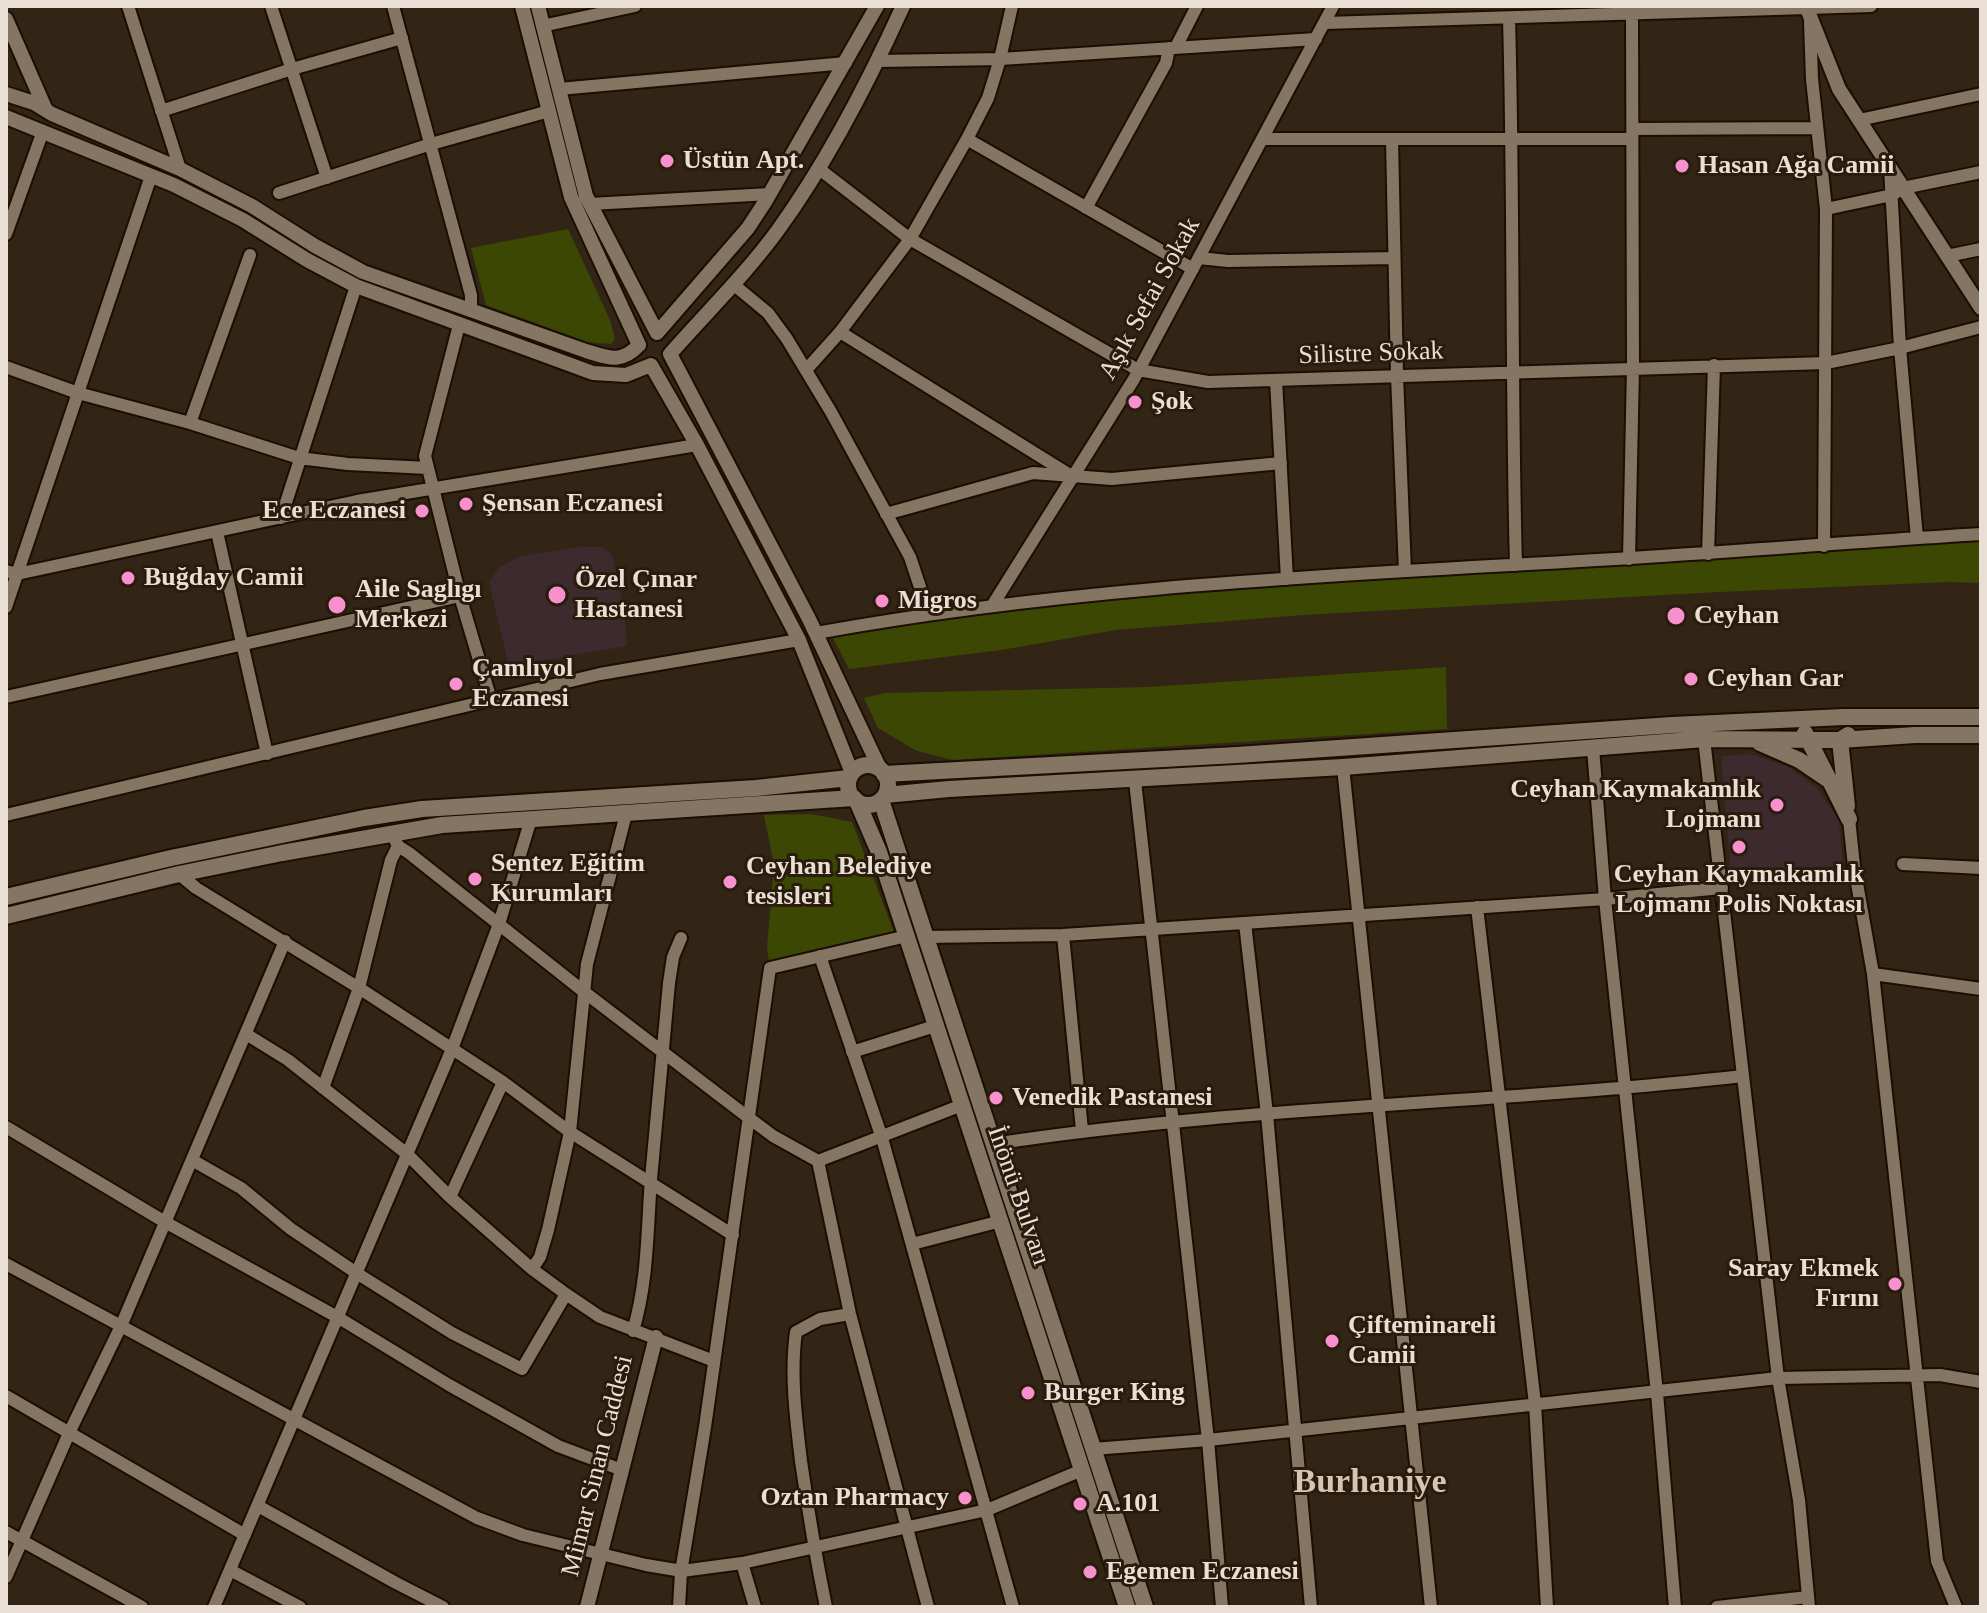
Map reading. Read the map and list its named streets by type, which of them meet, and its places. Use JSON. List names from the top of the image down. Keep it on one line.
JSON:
{"streets":{"main road":["İnönü Bulvarı"],"street":["Aşık Sefai Sokak","Silistre Sokak","Mimar Sinan Caddesi"]},"crossings":[["Aşık Sefai Sokak","Silistre Sokak"]],"districts":["Burhaniye"],"places":["Üstün Apt.","Hasan Ağa Camii","Şok","Şensan Eczanesi","Ece Eczanesi","Buğday Camii","Özel Çınar Hastanesi","Migros","Aile Saglıgı Merkezi","Ceyhan","Ceyhan Gar","Çamlıyol Eczanesi","Ceyhan Kaymakamlık Lojmanı","Ceyhan Kaymakamlık Lojmanı Polis Noktası","Sentez Eğitim Kurumları","Ceyhan Belediye tesisleri","Venedik Pastanesi","Saray Ekmek Fırını","Çifteminareli Camii","Burger King","Oztan Pharmacy","A.101","Egemen Eczanesi"]}
